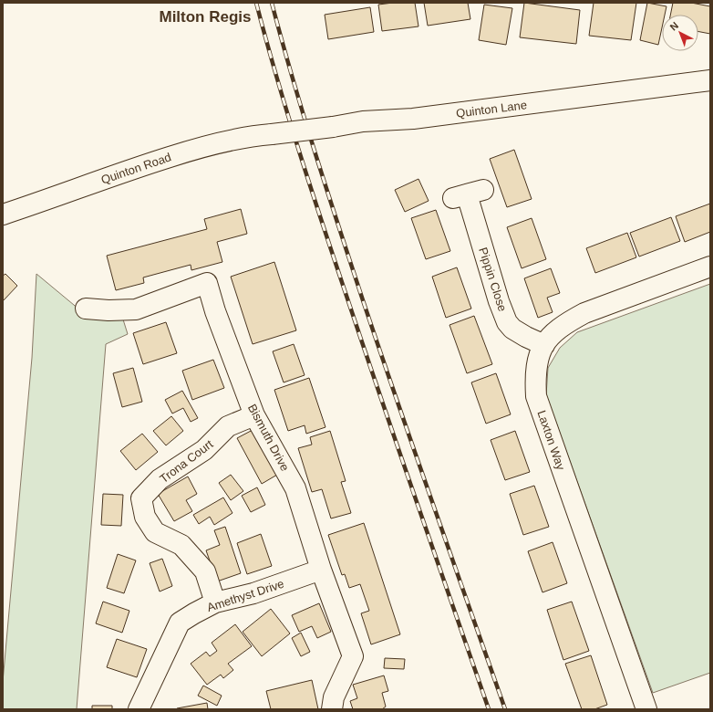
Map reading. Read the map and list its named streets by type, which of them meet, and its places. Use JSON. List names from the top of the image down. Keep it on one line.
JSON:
{"streets":{"street":["Quinton Lane","Quinton Road","Pippin Close","Bismuth Drive","Laxton Way","Trona Court","Amethyst Drive"]},"crossings":[["Quinton Lane","Quinton Road"],["Pippin Close","Laxton Way"],["Bismuth Drive","Trona Court"],["Bismuth Drive","Amethyst Drive"],["Trona Court","Amethyst Drive"]],"districts":["Milton Regis"],"north":"top left"}
